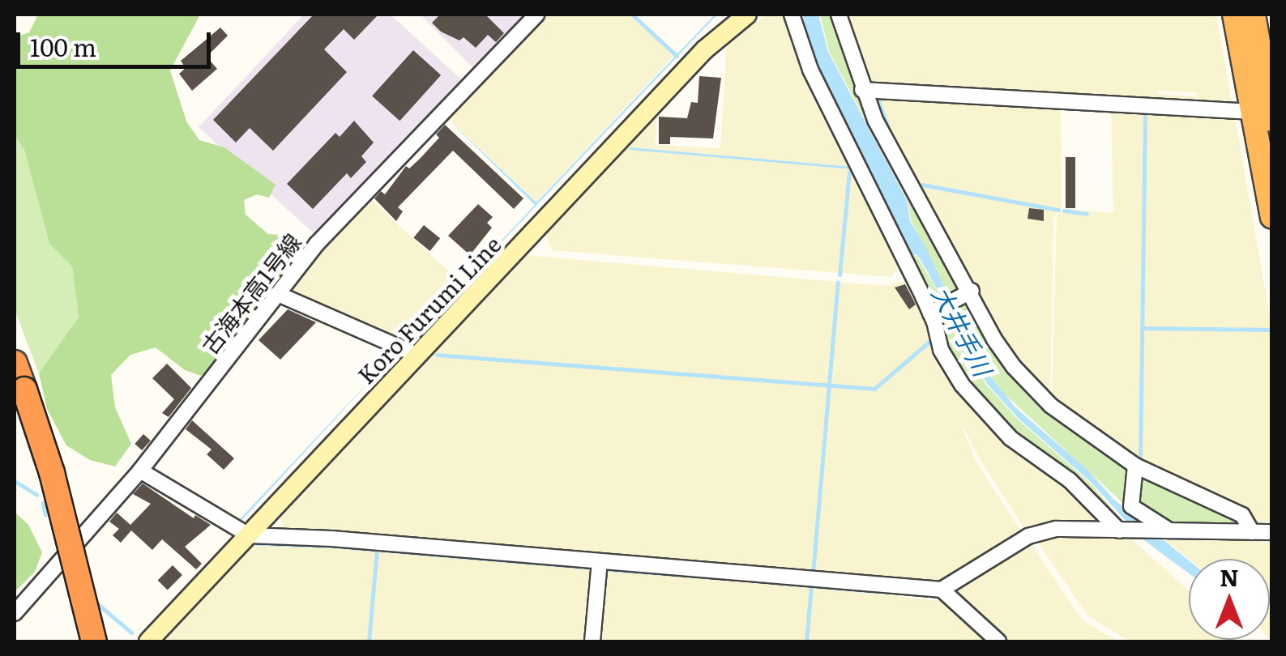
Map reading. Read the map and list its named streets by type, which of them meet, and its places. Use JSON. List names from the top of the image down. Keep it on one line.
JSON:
{"streets":{"main road":["Koro Furumi Line"],"street":["古海本高1号線"]},"water":["大井手川"],"scale_bar":"100 m","north":"top"}
